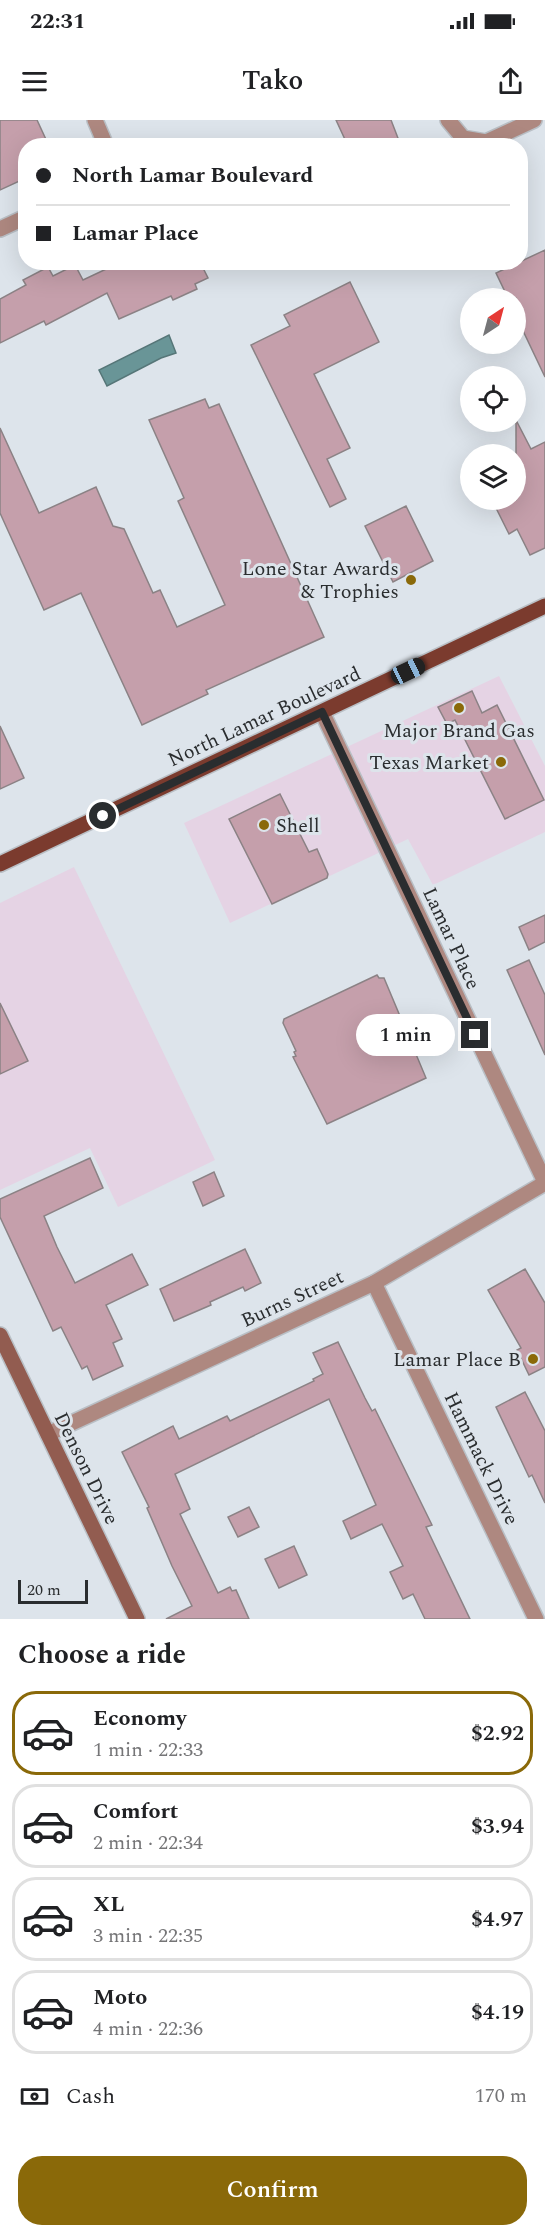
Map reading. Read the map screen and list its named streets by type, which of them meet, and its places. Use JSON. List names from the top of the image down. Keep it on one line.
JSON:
{"streets":{"main road":["North Lamar Boulevard"],"street":["Lamar Place","Burns Street","Hammack Drive","Denson Drive"]},"crossings":[["North Lamar Boulevard","Lamar Place"],["Lamar Place","Burns Street"],["Burns Street","Hammack Drive"],["Burns Street","Denson Drive"]],"places":["Lone Star Awards & Trophies","Major Brand Gas","Texas Market","Shell","Lamar Place B"],"scale_bar":"20 m","north":"top right","page":{"status":"22:31","header":"Tako","banner":["North Lamar Boulevard","Lamar Place"],"bubble":"1 min","scale":"20 m","heading":"Choose a ride","list":[{"name":"Economy","note":"1 min · 22:33","value":"$2.92"},{"name":"Comfort","note":"2 min · 22:34","value":"$3.94"},{"name":"XL","note":"3 min · 22:35","value":"$4.97"},{"name":"Moto","note":"4 min · 22:36","value":"$4.19"}],"pay":["Cash","170 m"],"buttons":"Confirm"}}
